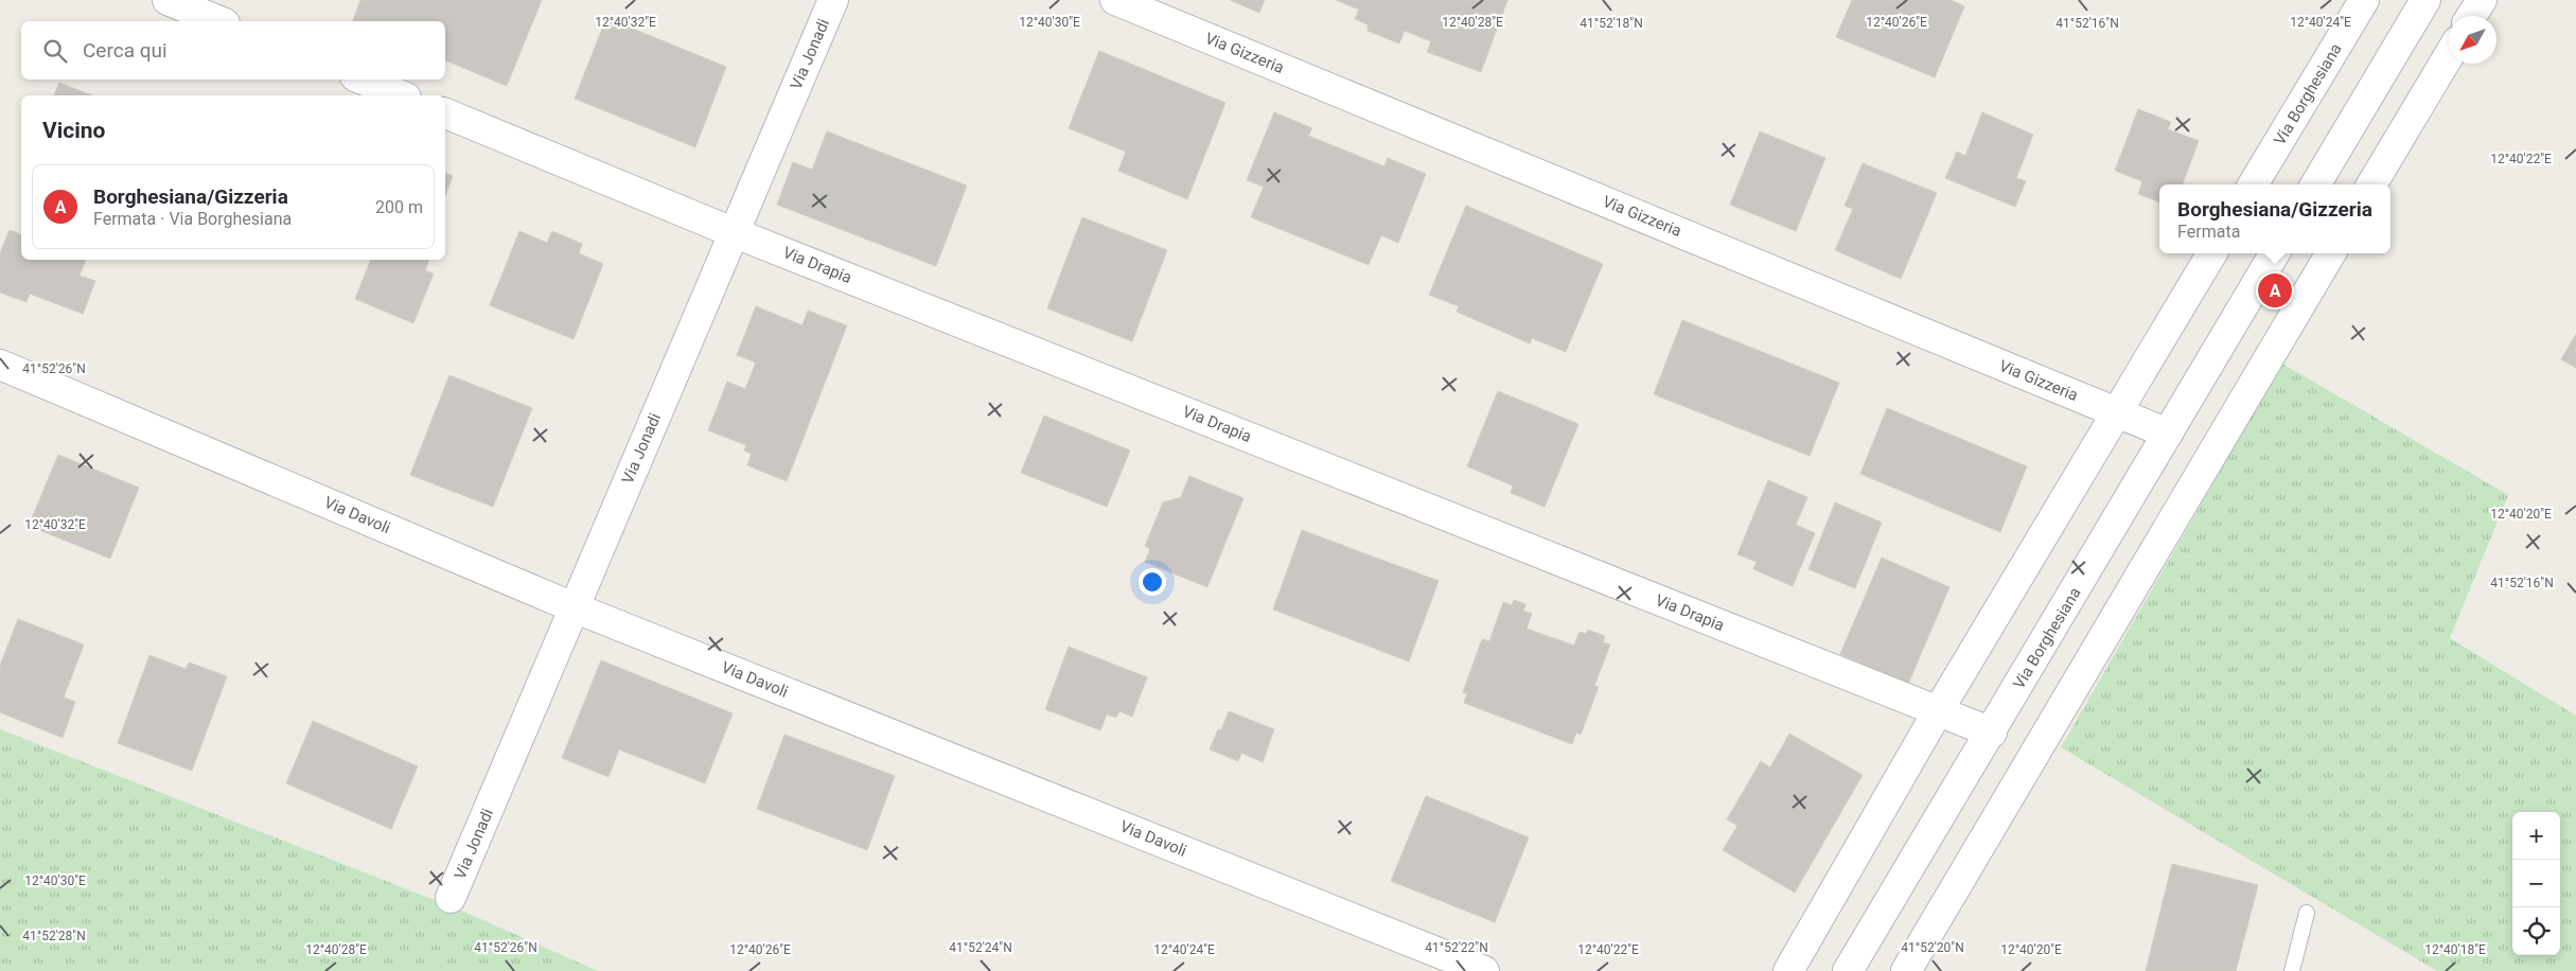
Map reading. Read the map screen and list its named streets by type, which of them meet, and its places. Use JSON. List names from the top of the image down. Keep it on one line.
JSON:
{"streets":{"street":["Via Gizzeria","Via Jonadi","Via Borghesiana","Via Drapia","Via Davoli"]},"crossings":[["Via Gizzeria","Via Borghesiana"],["Via Jonadi","Via Drapia"],["Via Jonadi","Via Davoli"],["Via Borghesiana","Via Drapia"]],"north":"bottom left","page":{"search":"Cerca qui","heading":"Vicino","list":[{"mark":"A","name":"Borghesiana/Gizzeria","note":"Fermata · Via Borghesiana","value":"200 m"}],"popup":["Borghesiana/Gizzeria","Fermata"],"pins":"A","map_buttons":["+","−"]},"coordinates":["12°40'32\"E","12°40'30\"E","12°40'28\"E","12°40'26\"E","12°40'24\"E","41°52'18\"N","41°52'16\"N","12°40'22\"E","41°52'26\"N","12°40'20\"E","41°52'28\"N","41°52'24\"N","41°52'22\"N","41°52'20\"N","12°40'18\"E"]}
